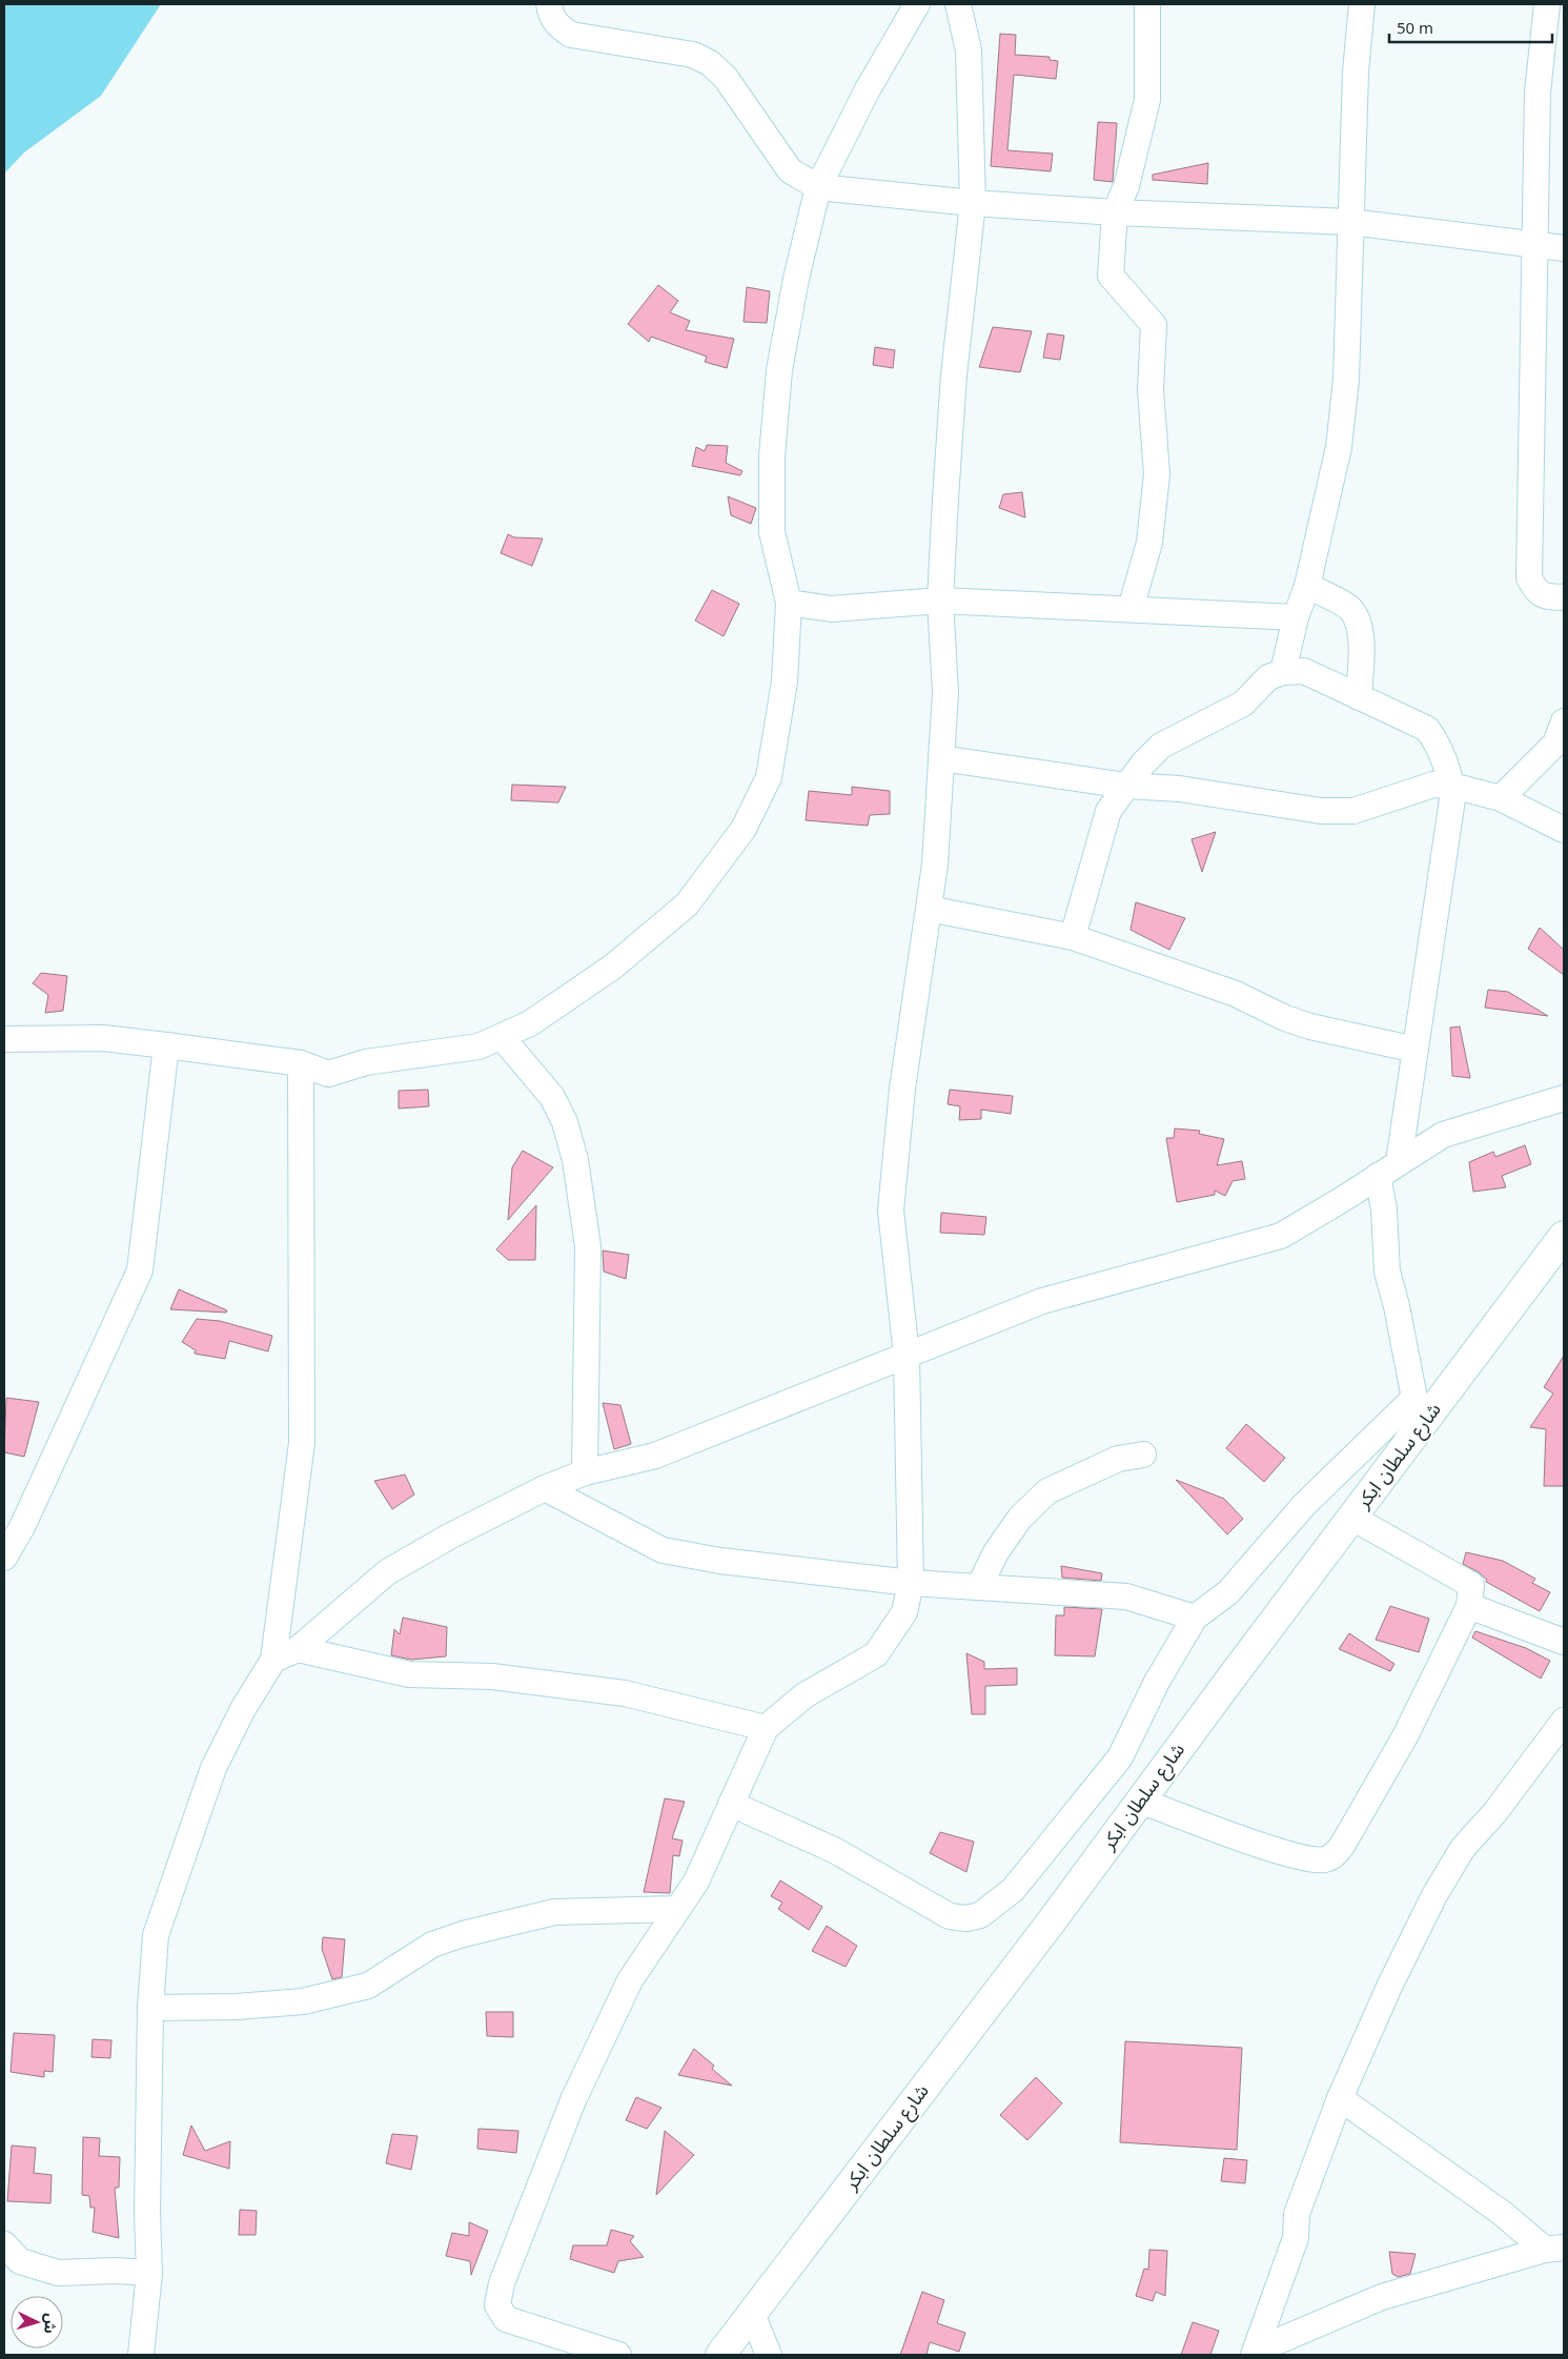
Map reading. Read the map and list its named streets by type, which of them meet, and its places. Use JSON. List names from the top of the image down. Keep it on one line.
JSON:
{"streets":{"highway":["شارع سلطان ابكر"]},"scale_bar":"50 m","north":"right"}
